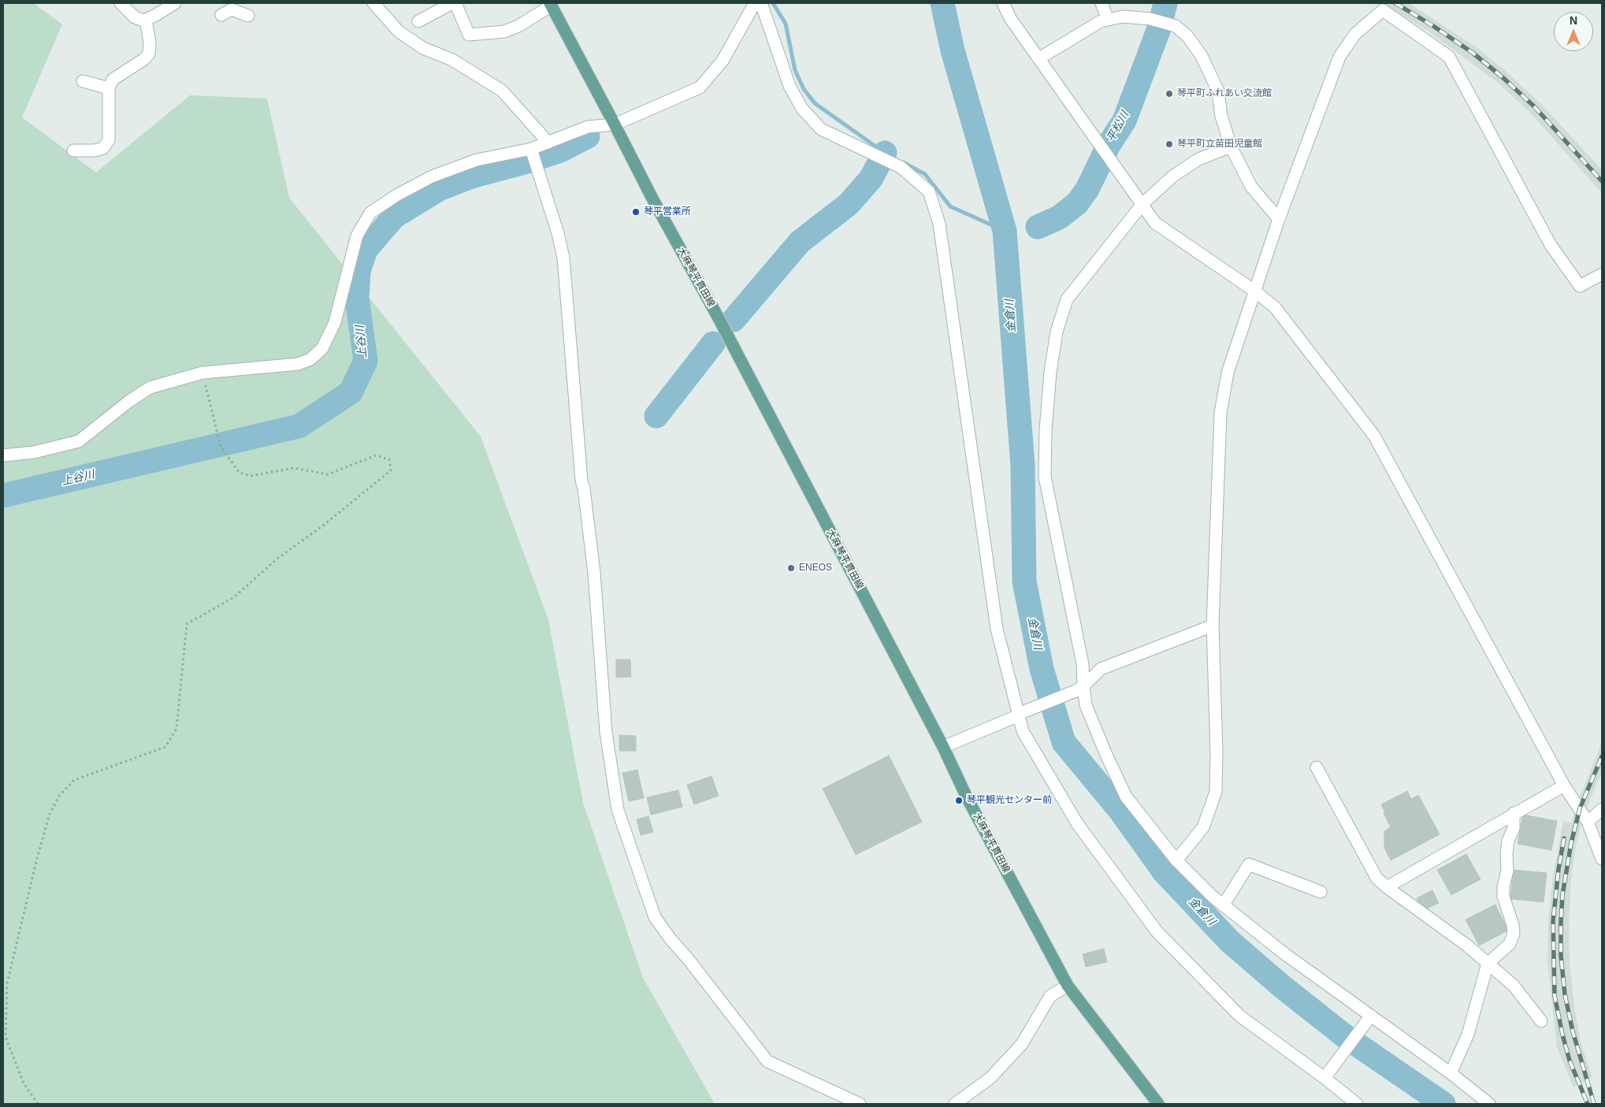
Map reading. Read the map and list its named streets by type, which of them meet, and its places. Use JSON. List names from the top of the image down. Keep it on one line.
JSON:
{"streets":{"main road":["大麻琴平貫田線"]},"water":["平松川","金倉川","上谷川"],"places":["琴平町ふれあい交流館","琴平町立苗田児童館","琴平営業所","ENEOS","琴平観光センター前"],"north":"top"}
